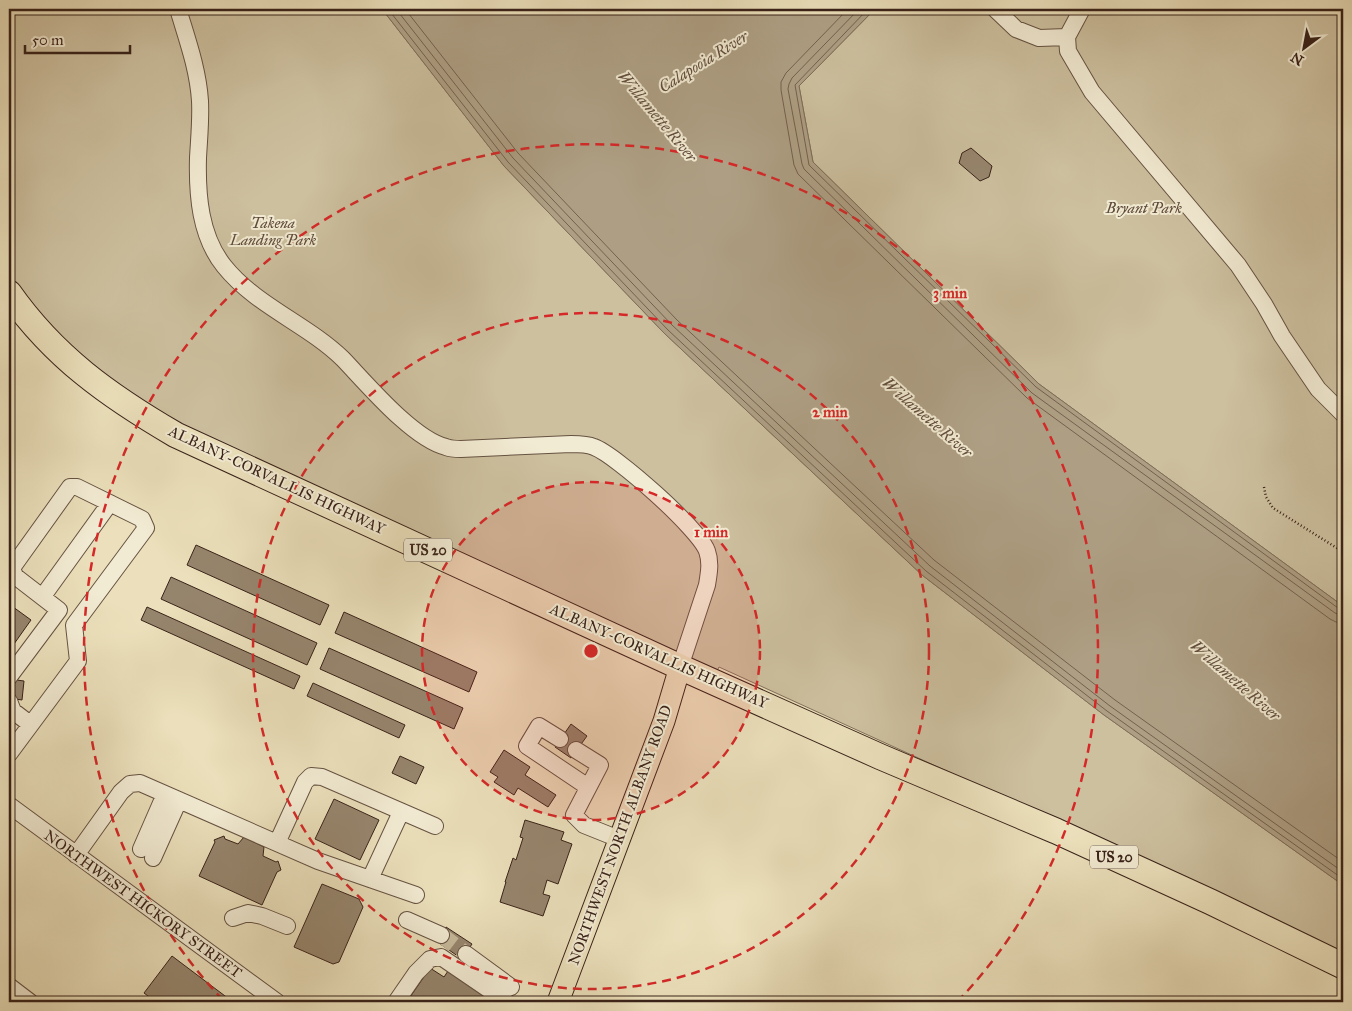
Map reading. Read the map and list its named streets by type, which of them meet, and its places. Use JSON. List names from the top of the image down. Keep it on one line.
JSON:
{"streets":{"highway":["ALBANY-CORVALLIS HIGHWAY","US 20"],"main road":["NORTHWEST NORTH ALBANY ROAD"],"street":["NORTHWEST HICKORY STREET"]},"crossings":[["ALBANY-CORVALLIS HIGHWAY","NORTHWEST NORTH ALBANY ROAD"]],"water":["Calapooia River","Willamette River"],"parks":["Bryant Park","Takena Landing Park"],"scale_bar":"50 m","north":"bottom left","rings":["3 min","2 min","1 min"]}
